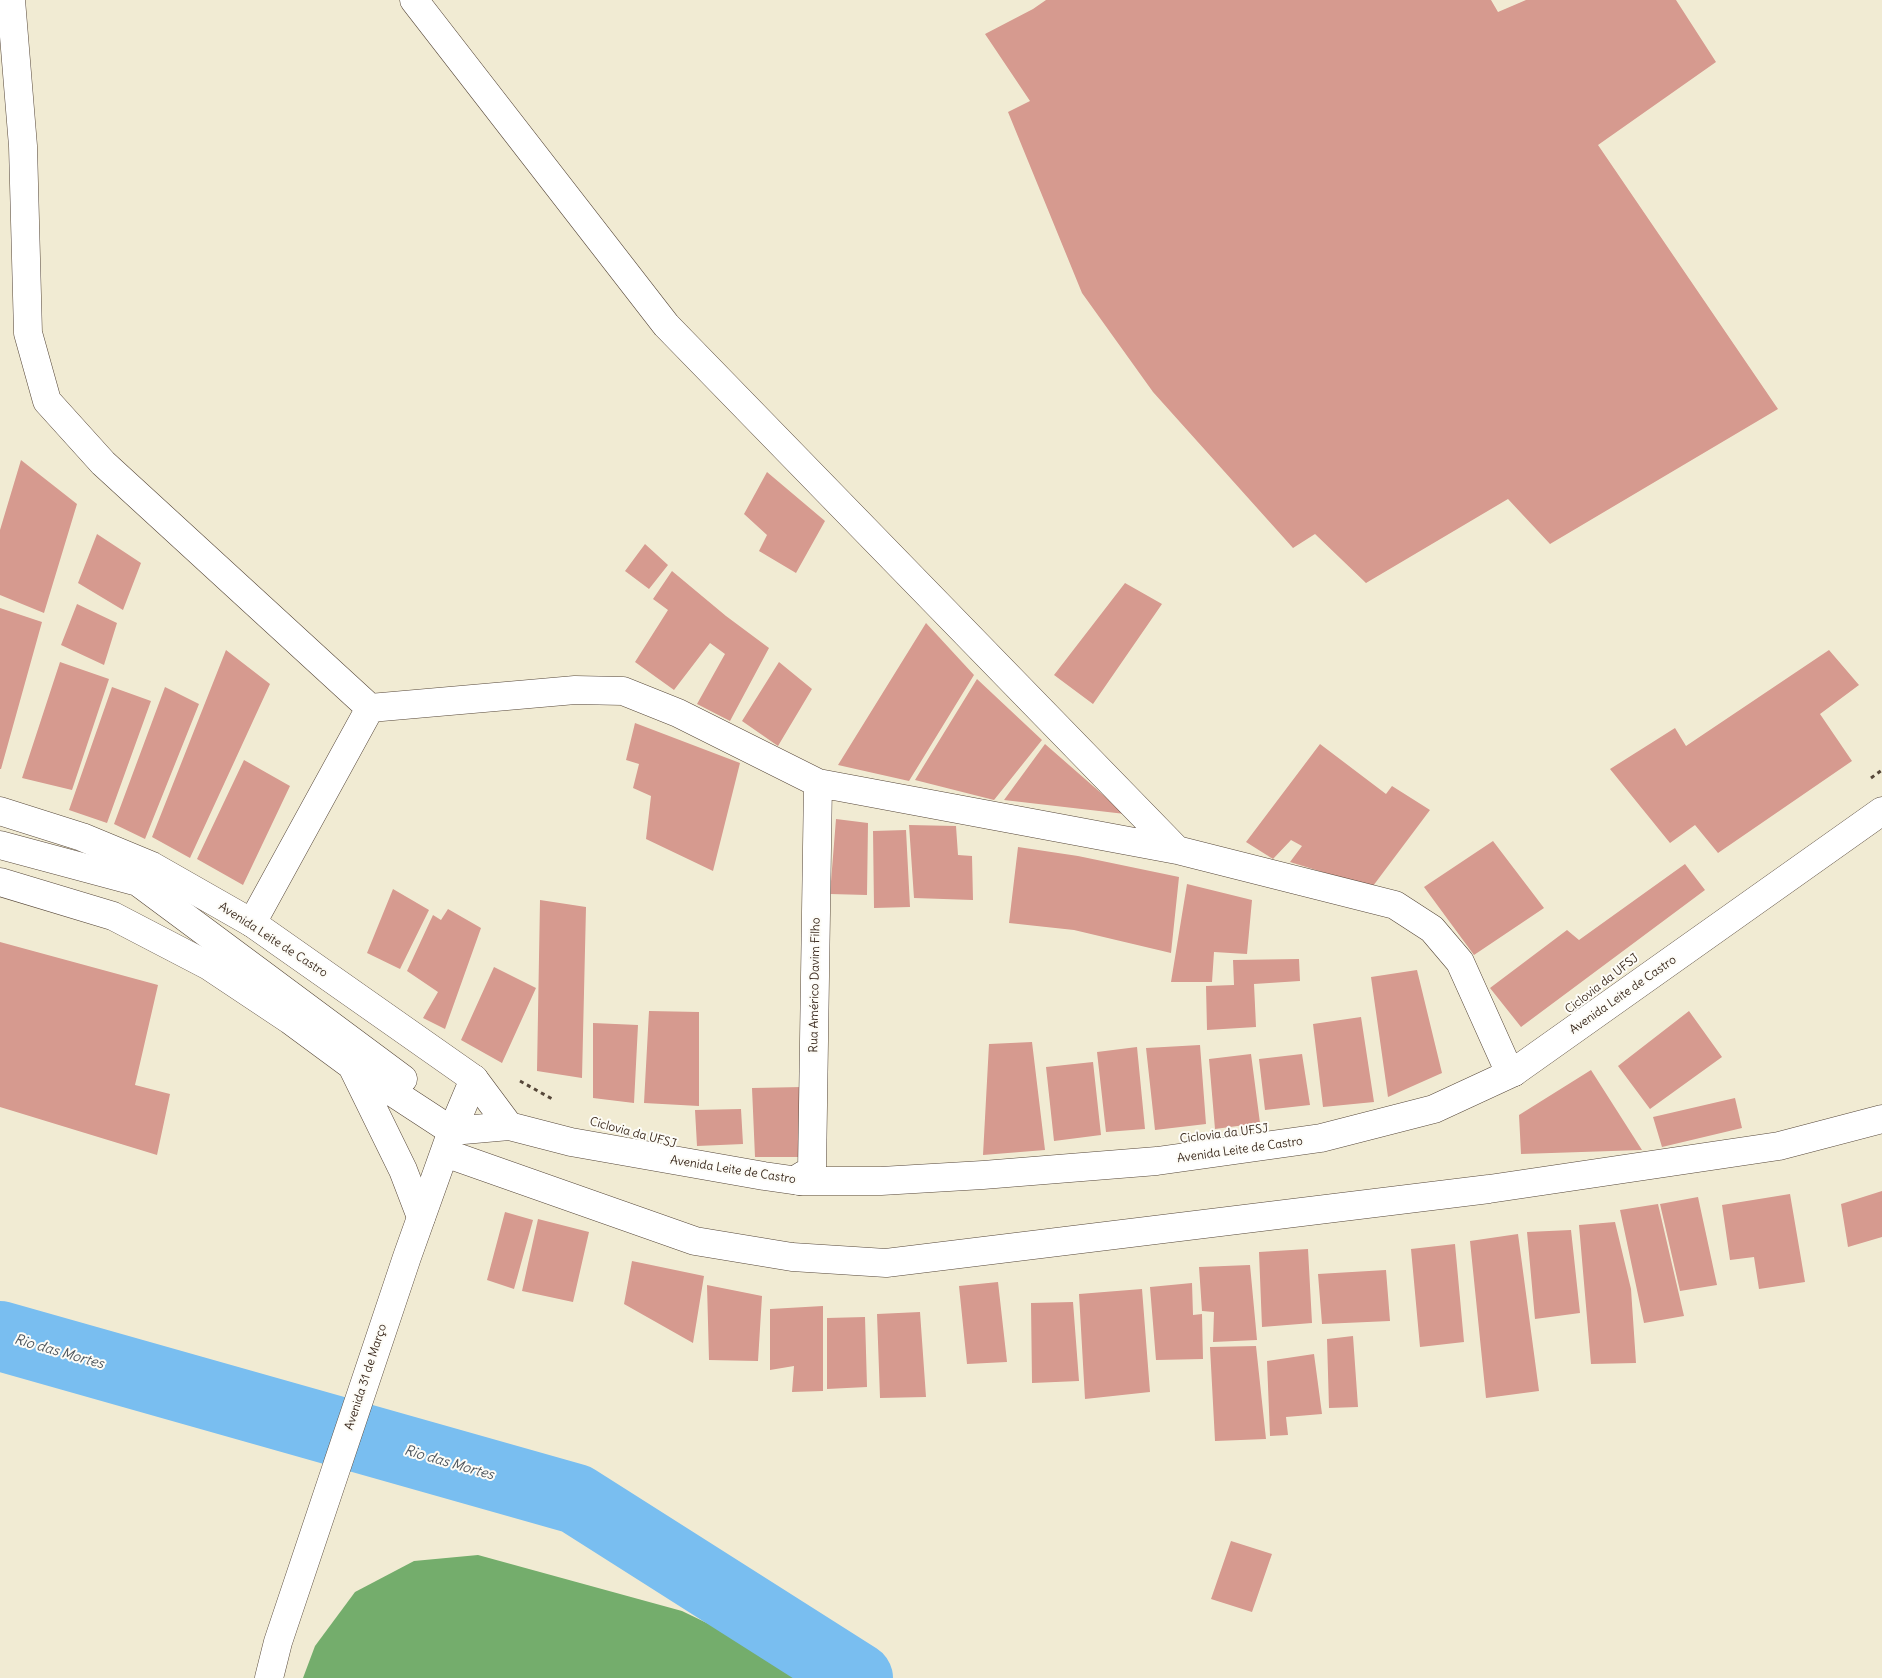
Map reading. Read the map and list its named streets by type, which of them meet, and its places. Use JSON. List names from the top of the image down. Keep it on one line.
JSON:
{"streets":{"main road":["Avenida Leite de Castro","Rua Américo Davim Filho","Avenida 31 de Março"]},"crossings":[["Avenida Leite de Castro","Rua Américo Davim Filho"],["Avenida Leite de Castro","Avenida 31 de Março"]],"water":["Rio das Mortes"]}
